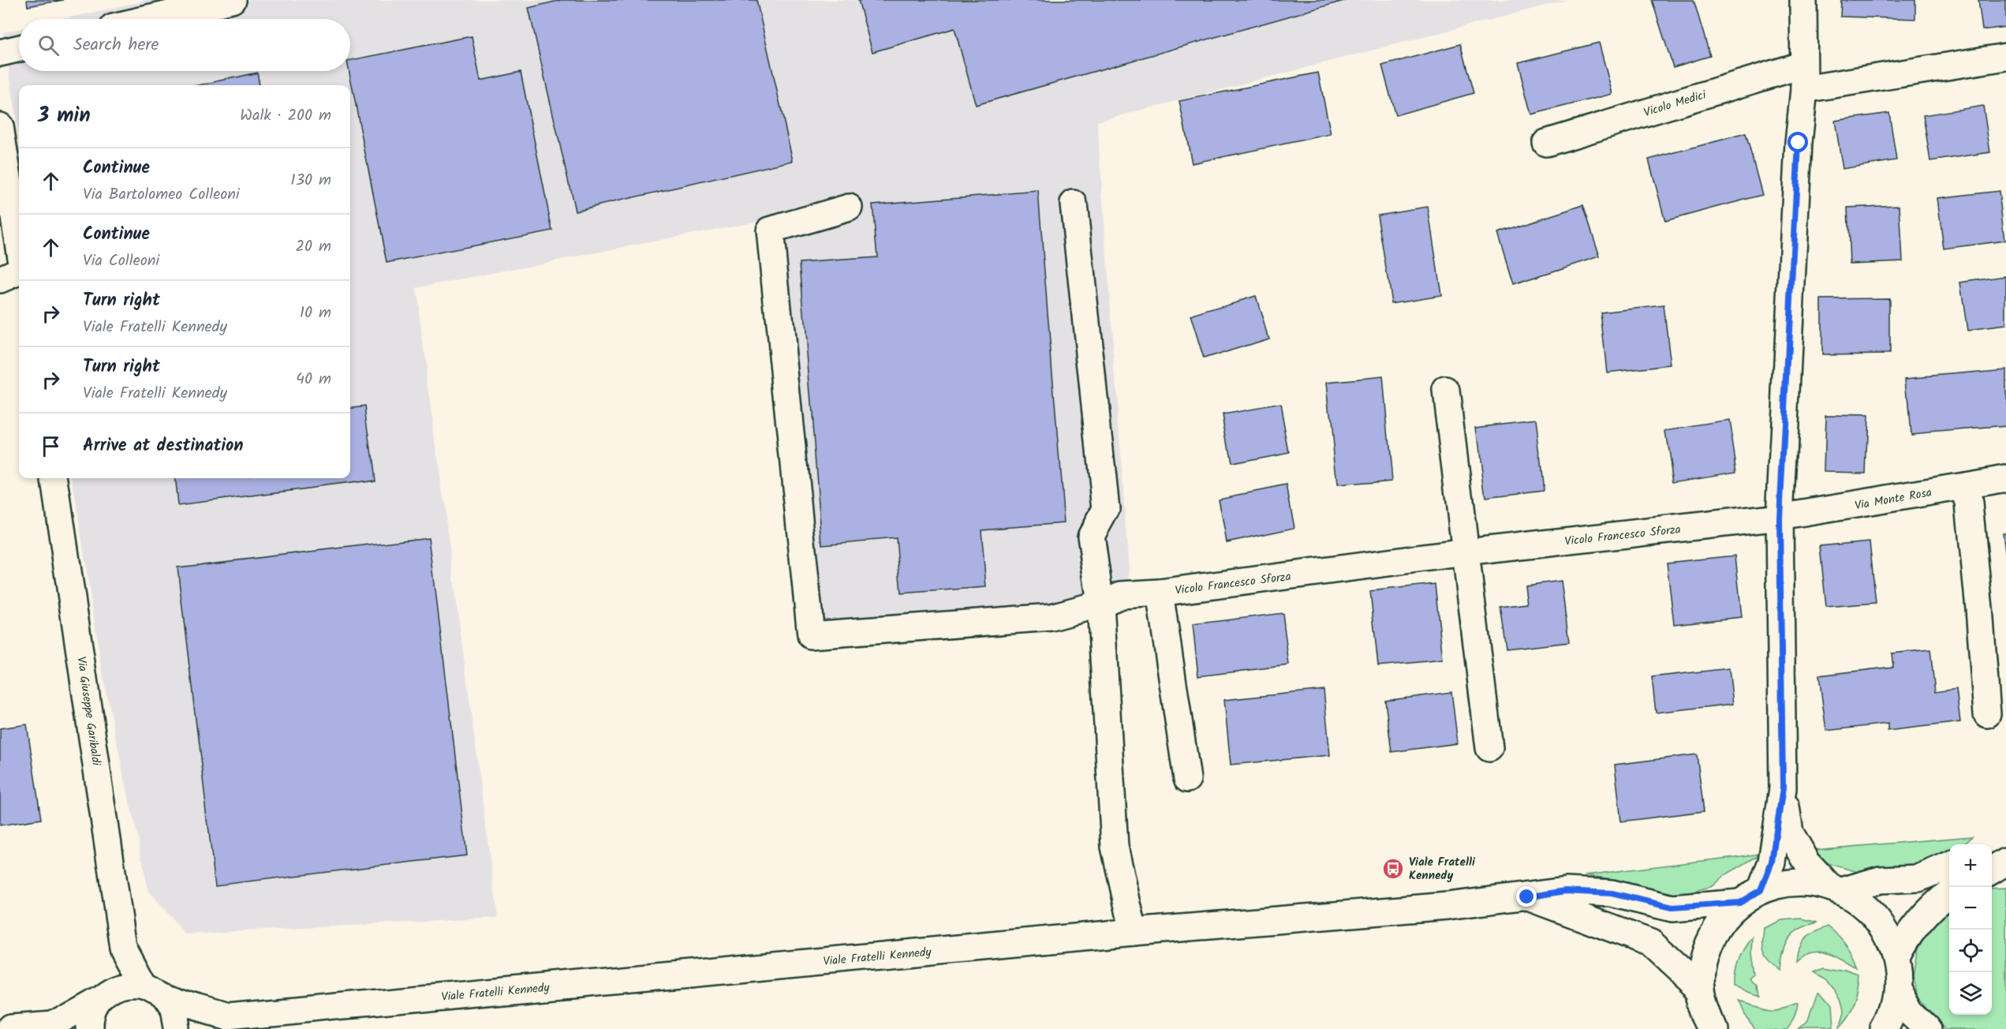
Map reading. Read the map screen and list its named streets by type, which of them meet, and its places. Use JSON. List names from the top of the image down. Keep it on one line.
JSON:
{"streets":{"street":["Vicolo Medici","Via Monte Rosa","Vicolo Francesco Sforza","Via Giuseppe Garibaldi","Viale Fratelli Kennedy"]},"crossings":[["Via Monte Rosa","Vicolo Francesco Sforza"],["Via Giuseppe Garibaldi","Viale Fratelli Kennedy"]],"places":{"bus stop":["Viale Fratelli Kennedy"]},"page":{"search":"Search here","heading":["3 min","Walk · 200 m"],"list":[["Continue","Via Bartolomeo Colleoni","130 m"],["Continue","Via Colleoni","20 m"],["Turn right","Viale Fratelli Kennedy","10 m"],["Turn right","Viale Fratelli Kennedy","40 m"],"Arrive at destination"],"map_buttons":["+","−"]}}
